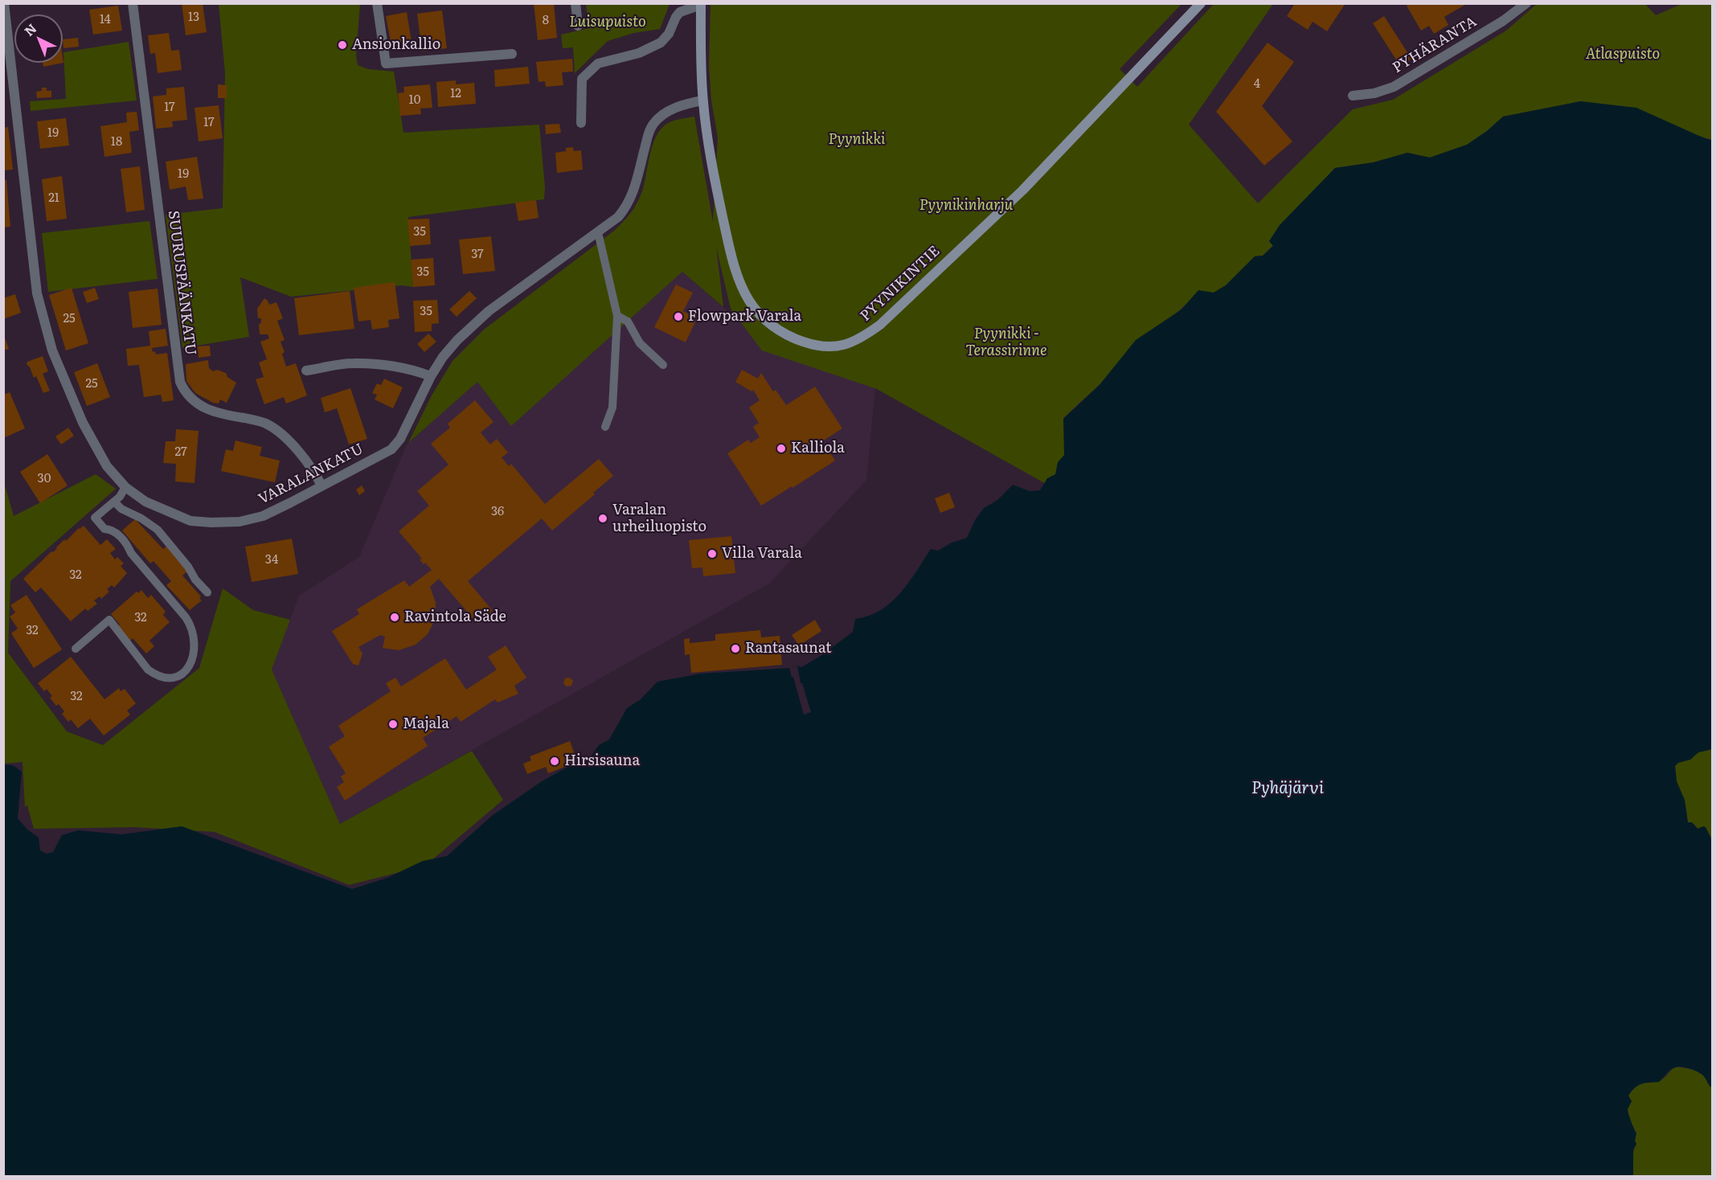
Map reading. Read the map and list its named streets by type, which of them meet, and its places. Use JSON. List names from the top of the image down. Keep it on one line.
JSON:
{"streets":{"street":["PYHÄRANTA","SUURUSPÄÄNKATU","PYYNIKINTIE","VARALANKATU"]},"crossings":[["SUURUSPÄÄNKATU","VARALANKATU"],["PYYNIKINTIE","VARALANKATU"]],"water":["Pyhäjärvi"],"parks":["Luisupuisto","Atlaspuisto","Pyynikki","Pyynikinharju","Pyynikki - Terassirinne"],"places":["Ansionkallio","Flowpark Varala","Kalliola","Varalan urheiluopisto","Villa Varala","Ravintola Säde","Rantasaunat","Majala","Hirsisauna"],"house_numbers":["13","14","8","4","12","10","17","17","19","18","19","21","35","37","35","35","25","25","27","30","36","34","32","32","32","32"],"north":"top left"}
